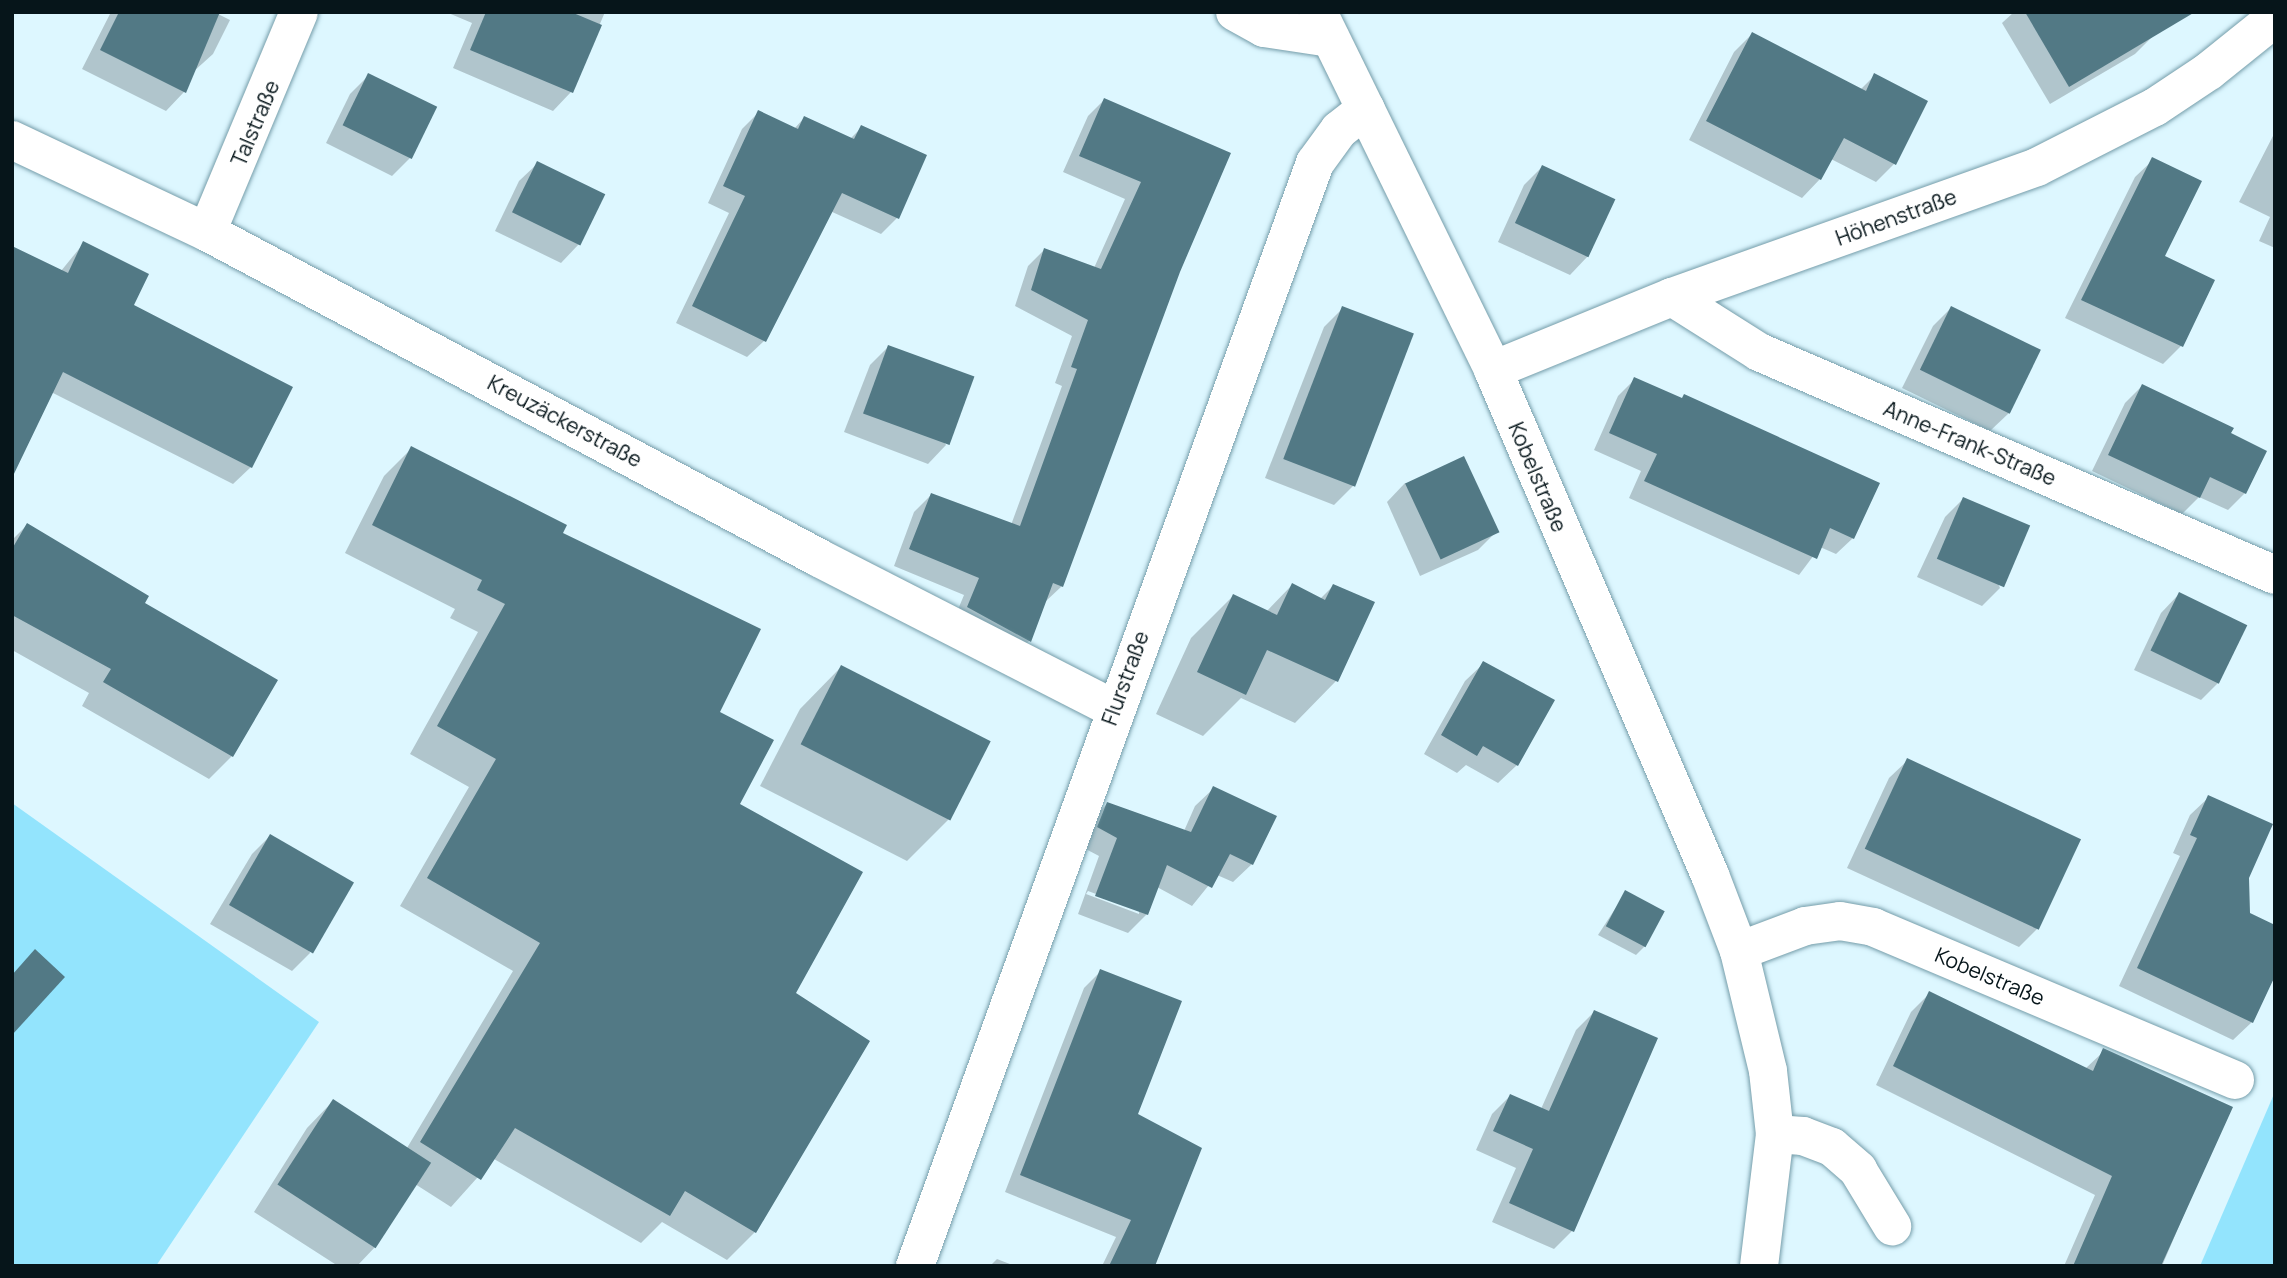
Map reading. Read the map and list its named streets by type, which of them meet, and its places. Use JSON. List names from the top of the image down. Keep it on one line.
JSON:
{"streets":{"street":["Talstraße","Höhenstraße","Kreuzäckerstraße","Anne-Frank-Straße","Kobelstraße","Flurstraße"]},"crossings":[["Talstraße","Kreuzäckerstraße"],["Höhenstraße","Anne-Frank-Straße"],["Höhenstraße","Kobelstraße"],["Kreuzäckerstraße","Flurstraße"],["Kobelstraße","Flurstraße"]]}
